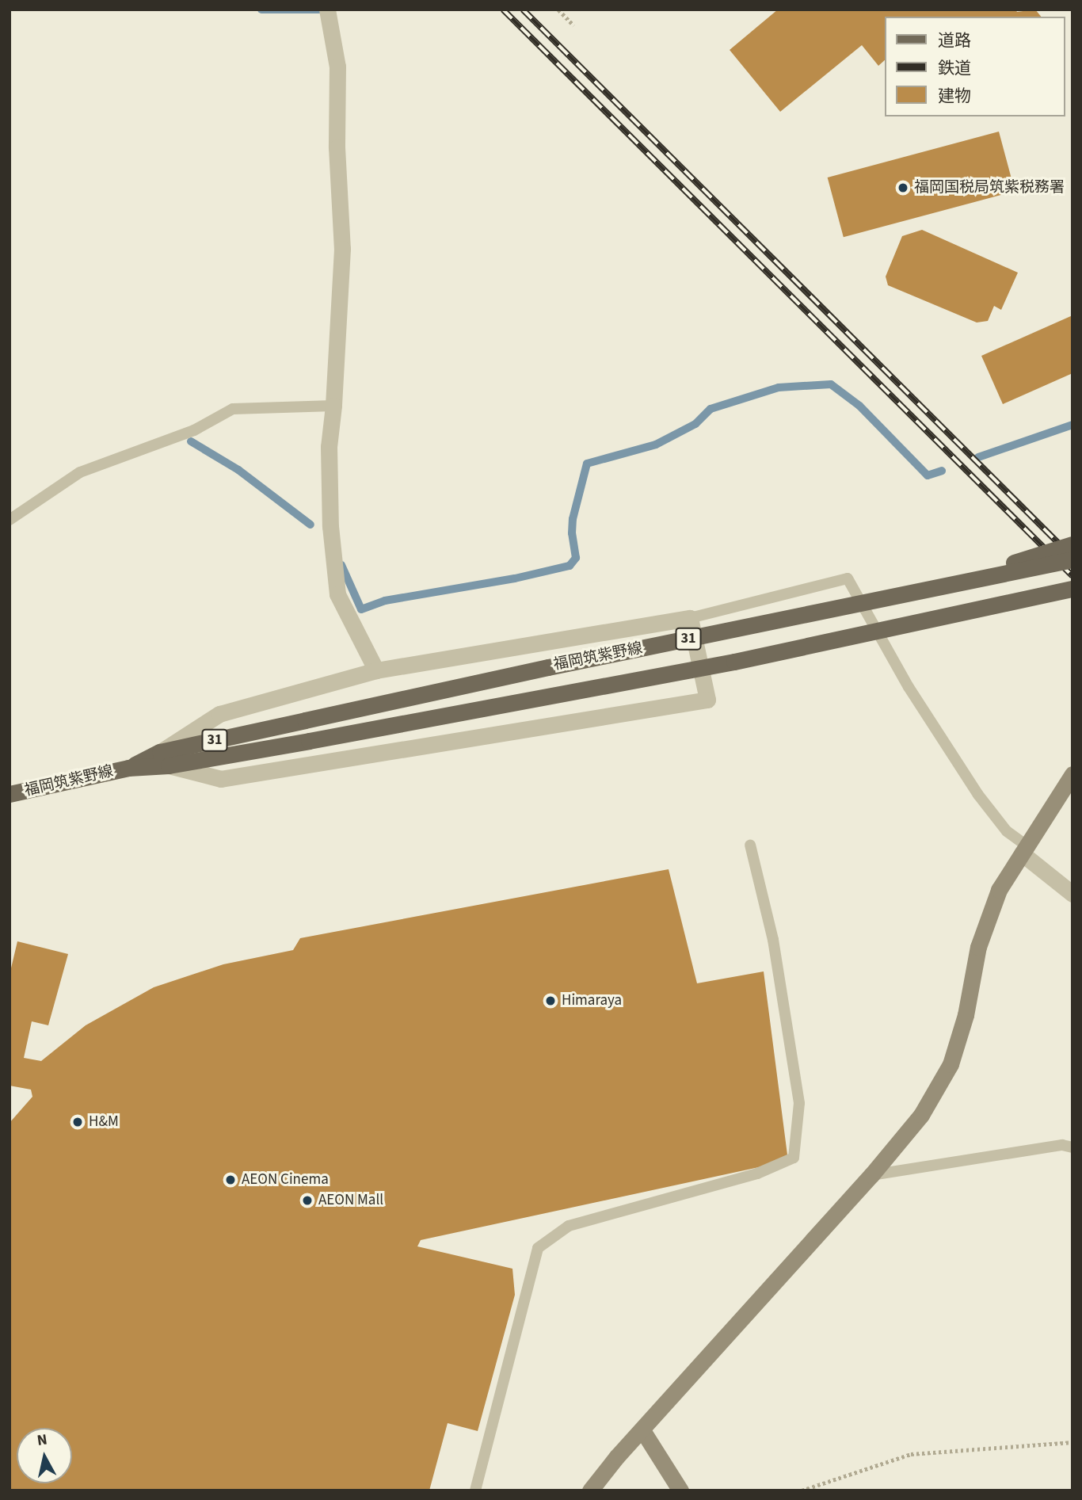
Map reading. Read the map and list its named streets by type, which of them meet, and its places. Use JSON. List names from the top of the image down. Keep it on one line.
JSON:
{"streets":{"main road":["31","福岡筑紫野線"]},"places":["福岡国税局筑紫税務署","Himaraya","H&M","AEON Cinema","AEON Mall"],"legend":["道路","鉄道","建物"],"north":"top"}
